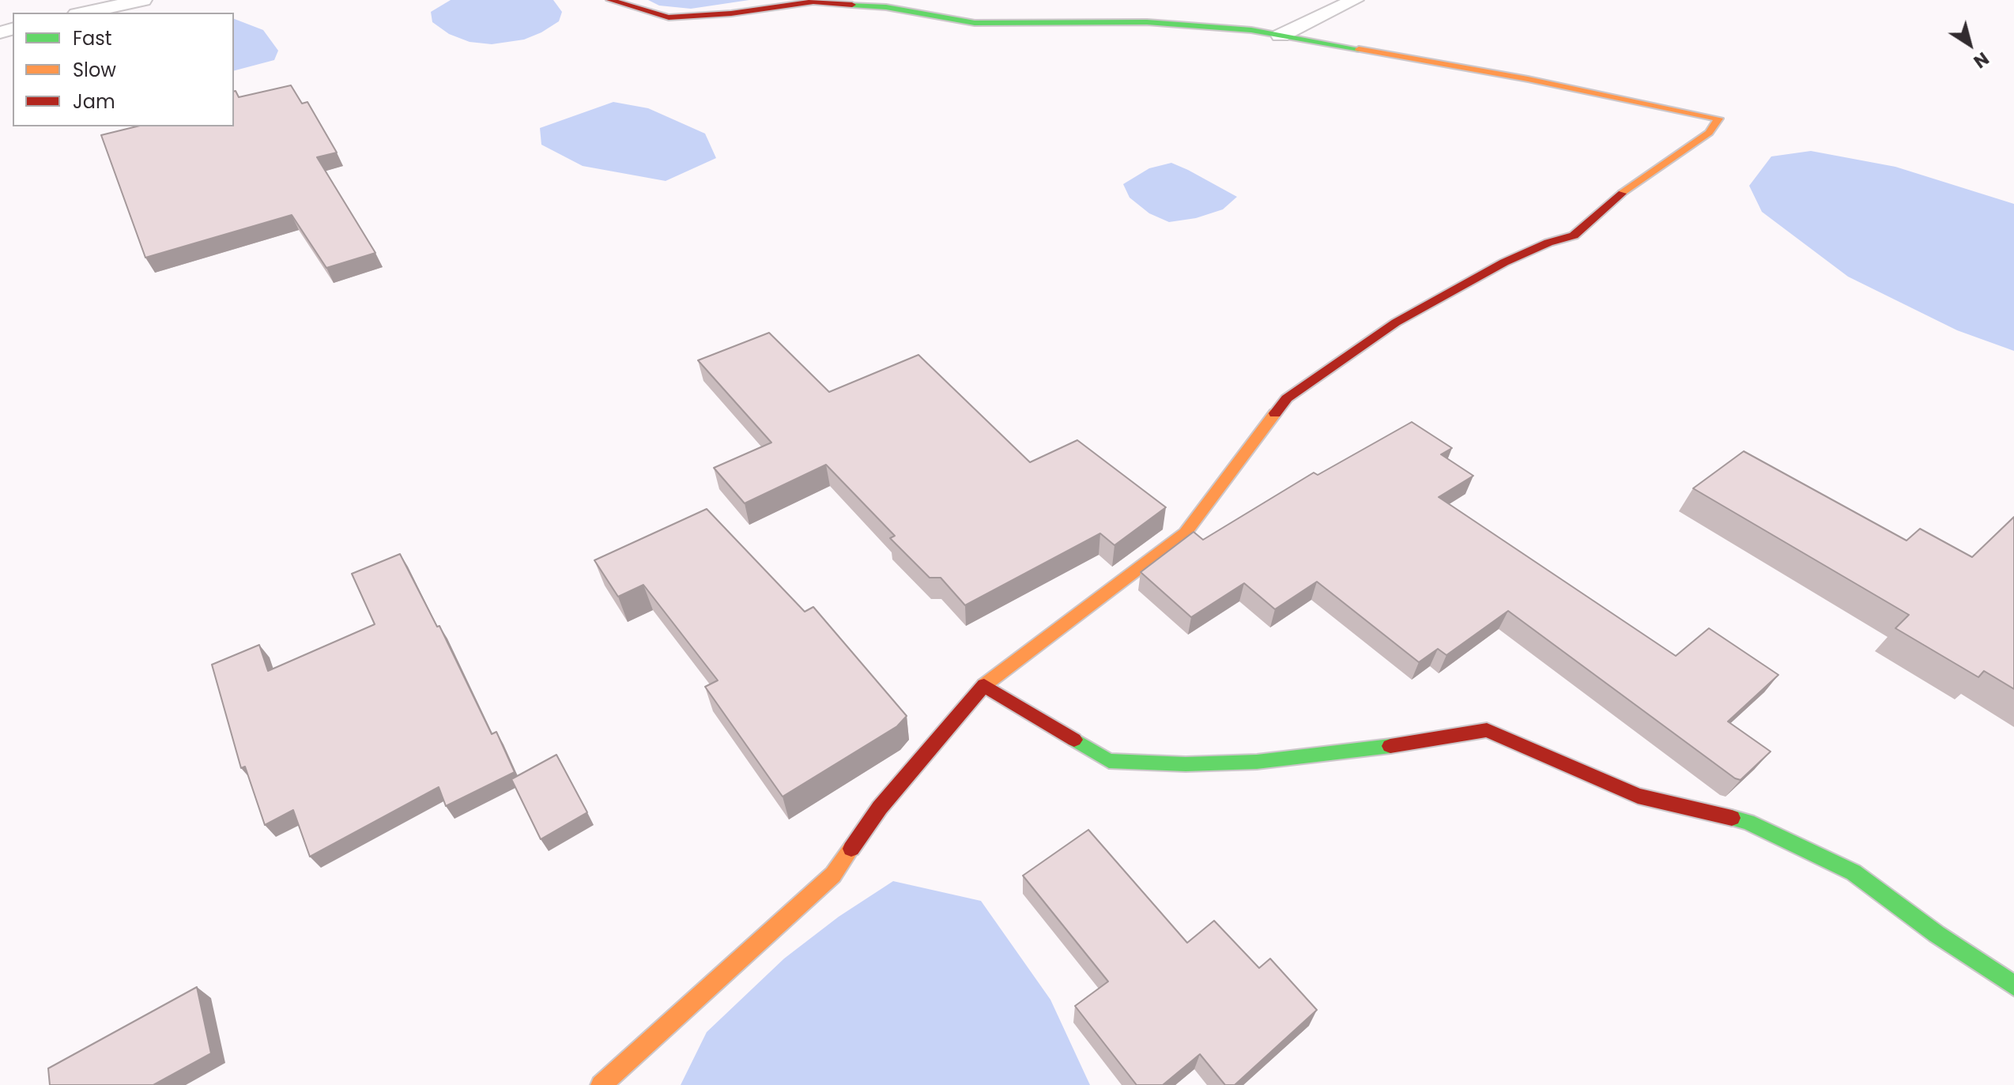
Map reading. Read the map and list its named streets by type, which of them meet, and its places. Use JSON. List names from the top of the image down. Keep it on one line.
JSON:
{"legend":["Fast","Slow","Jam"],"north":"bottom right"}
